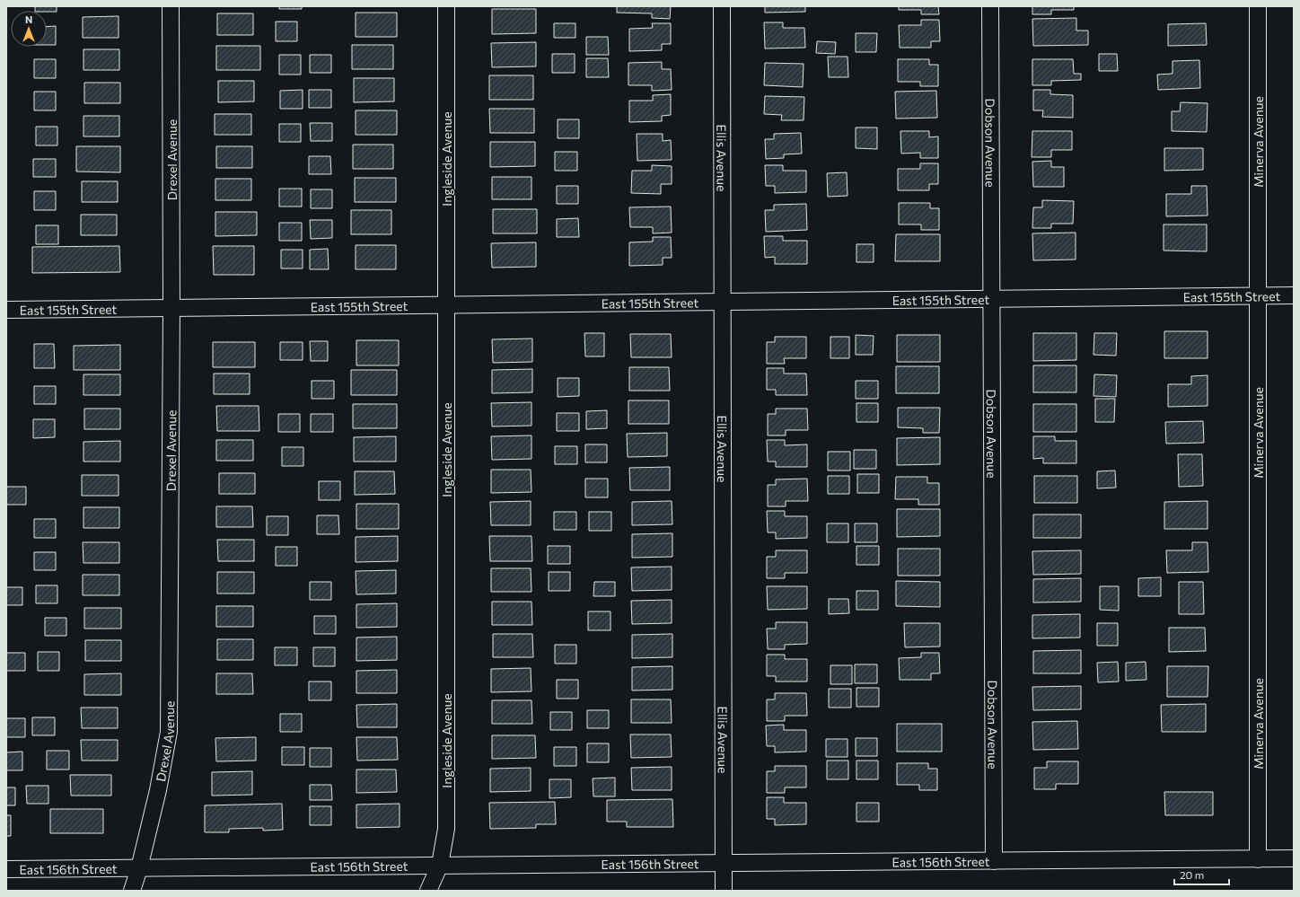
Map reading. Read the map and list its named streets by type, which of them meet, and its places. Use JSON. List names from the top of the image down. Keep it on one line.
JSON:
{"streets":{"street":["Minerva Avenue","Dobson Avenue","Ellis Avenue","Ingleside Avenue","Drexel Avenue","East 155th Street","East 156th Street"]},"crossings":[["Minerva Avenue","East 155th Street"],["Minerva Avenue","East 156th Street"],["Dobson Avenue","East 155th Street"],["Dobson Avenue","East 156th Street"],["Ellis Avenue","East 155th Street"],["Ellis Avenue","East 156th Street"],["Ingleside Avenue","East 155th Street"],["Ingleside Avenue","East 156th Street"],["Drexel Avenue","East 155th Street"],["Drexel Avenue","East 156th Street"]],"scale_bar":"20 m","north":"top"}
